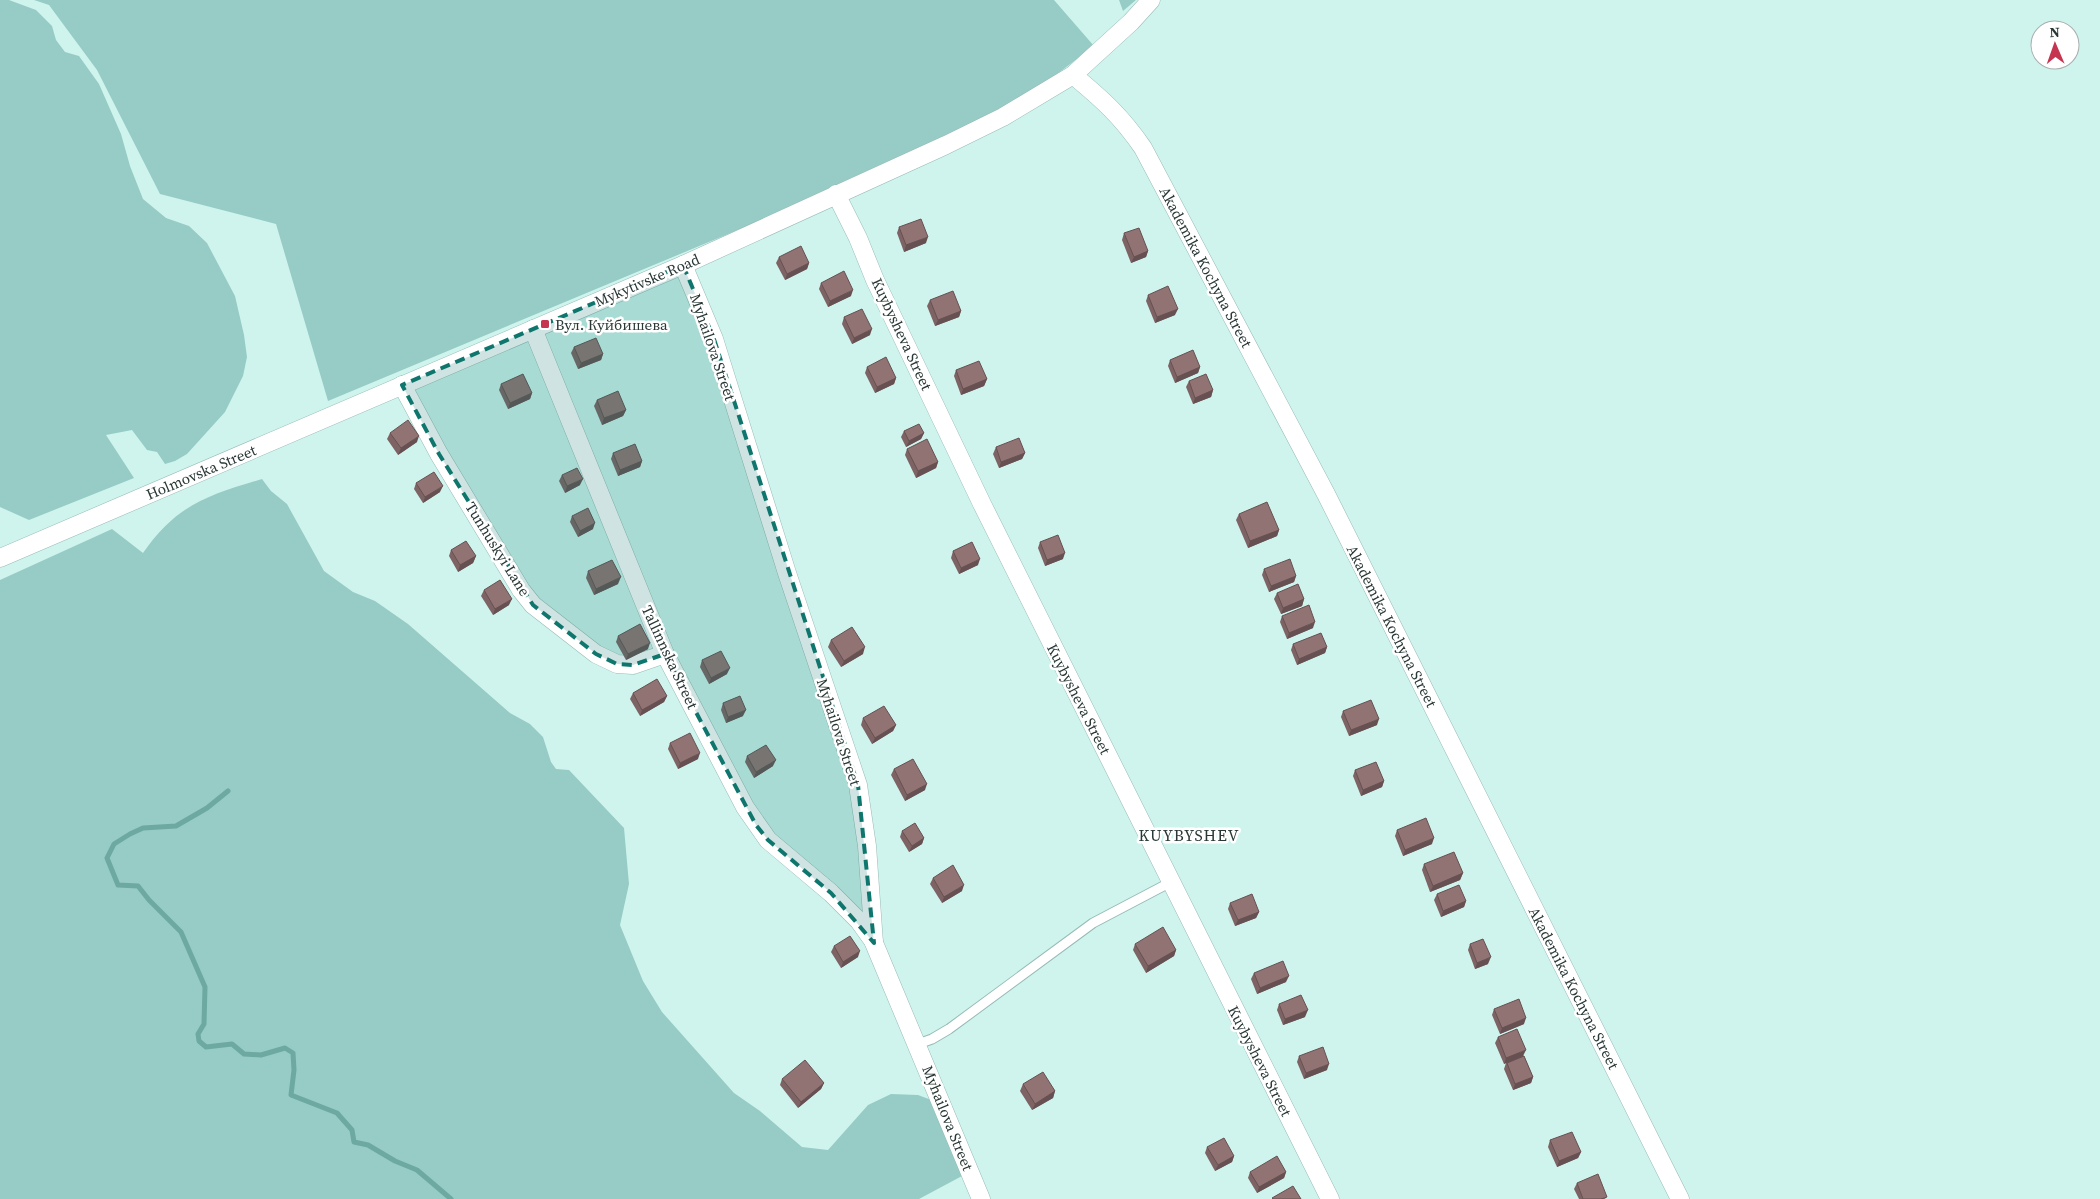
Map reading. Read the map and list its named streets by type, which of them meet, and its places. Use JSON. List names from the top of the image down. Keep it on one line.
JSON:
{"streets":{"street":["Akademika Kochyna Street","Mykytivske Road","Kuybysheva Street","Myhailova Street","Holmovska Street","Tunhuskyi Lane","Tallinnska Street"]},"crossings":[["Akademika Kochyna Street","Mykytivske Road"],["Mykytivske Road","Kuybysheva Street"],["Mykytivske Road","Myhailova Street"],["Mykytivske Road","Holmovska Street"],["Mykytivske Road","Tunhuskyi Lane"],["Mykytivske Road","Tallinnska Street"],["Myhailova Street","Tallinnska Street"],["Holmovska Street","Tunhuskyi Lane"],["Tunhuskyi Lane","Tallinnska Street"]],"districts":["KUYBYSHEV"],"places":{"transit":["Вул. Куйбишева"]},"north":"top"}
